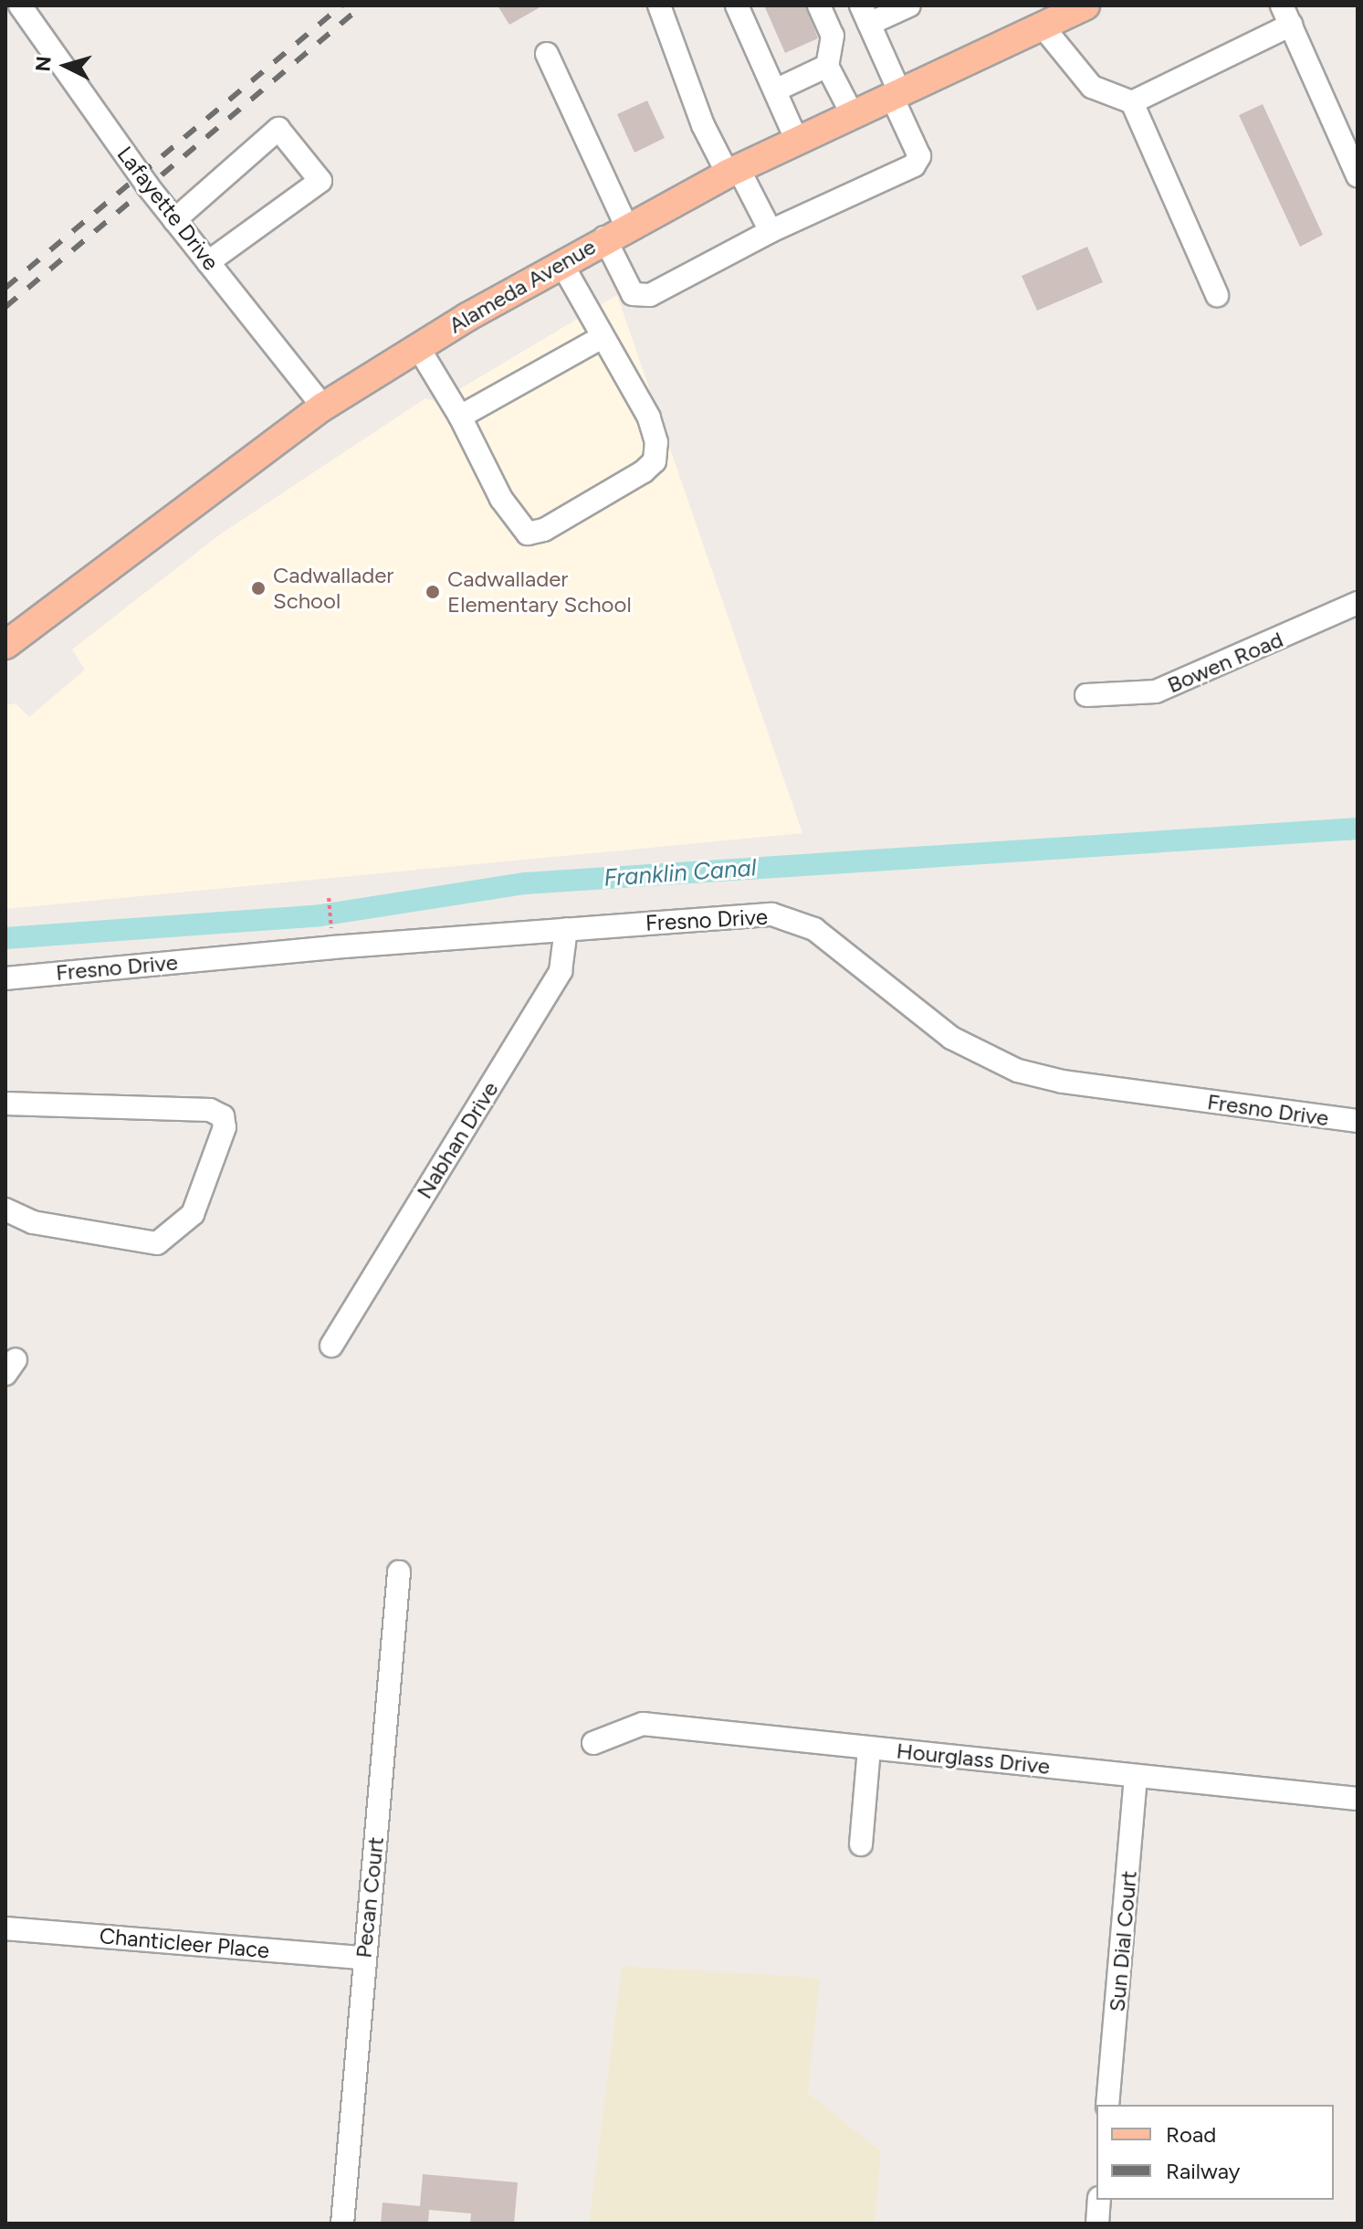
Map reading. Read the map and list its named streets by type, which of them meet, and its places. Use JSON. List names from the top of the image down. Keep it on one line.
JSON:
{"streets":{"main road":["Alameda Avenue"],"street":["Lafayette Drive","Bowen Road","Fresno Drive","Nabhan Drive","Hourglass Drive","Pecan Court","Sun Dial Court","Chanticleer Place"]},"crossings":[["Lafayette Drive","Alameda Avenue"],["Fresno Drive","Nabhan Drive"],["Hourglass Drive","Sun Dial Court"],["Pecan Court","Chanticleer Place"]],"water":["Franklin Canal"],"places":["Cadwallader School","Cadwallader Elementary School"],"legend":["Road","Railway"],"north":"left"}
